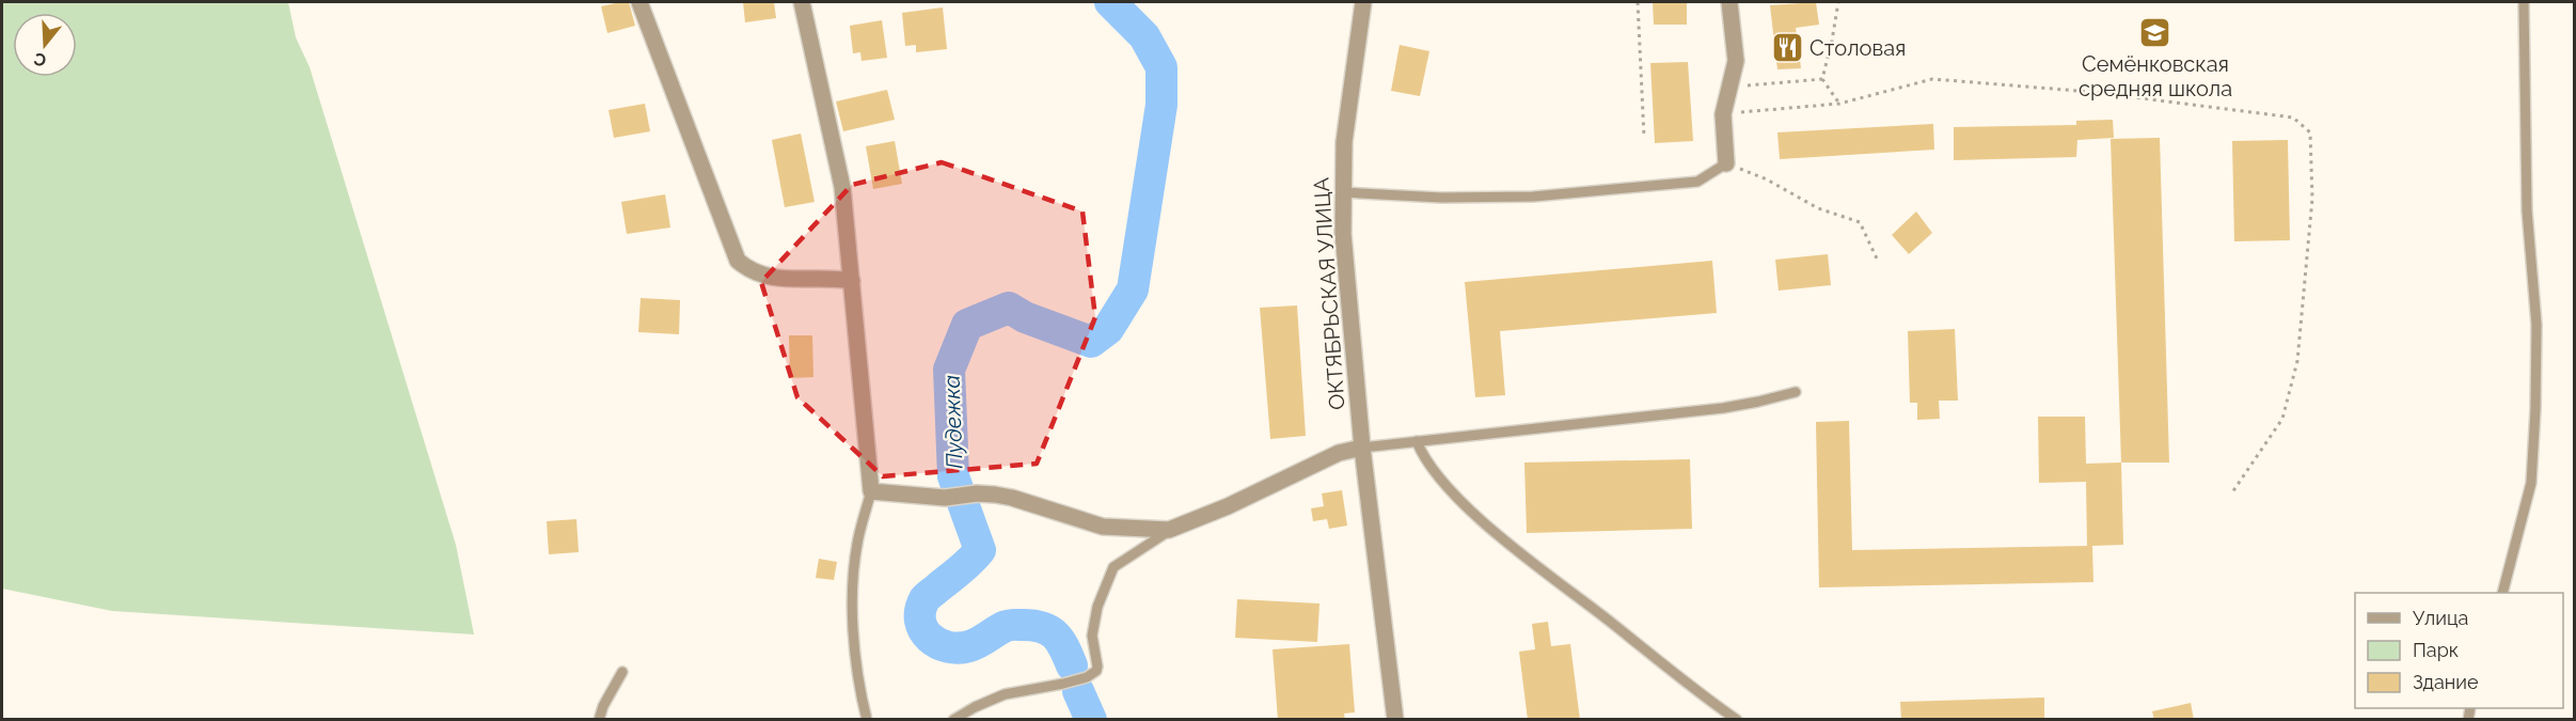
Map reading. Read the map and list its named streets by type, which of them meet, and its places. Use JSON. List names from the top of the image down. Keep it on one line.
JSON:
{"streets":{"street":["ОКТЯБРЬСКАЯ УЛИЦА"]},"water":["Пудежка"],"places":{"school or university":["Семёнковская средняя школа"],"restaurant":["Столовая"]},"legend":["Улица","Парк","Здание"],"north":"bottom"}
